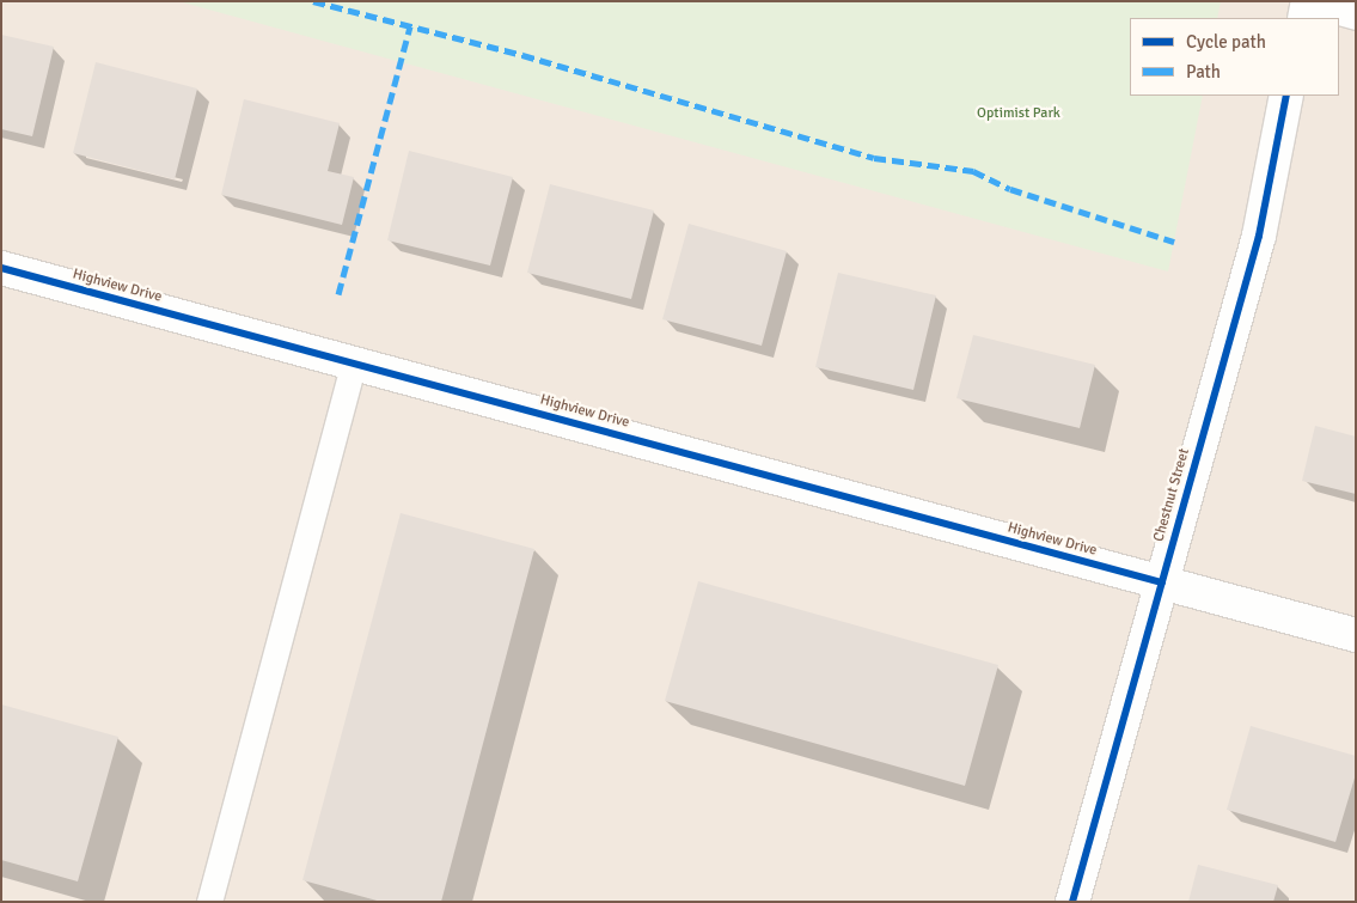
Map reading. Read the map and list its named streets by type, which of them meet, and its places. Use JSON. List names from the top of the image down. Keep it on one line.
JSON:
{"streets":{"street":["Highview Drive","Chestnut Street"]},"crossings":[["Highview Drive","Chestnut Street"]],"parks":["Optimist Park"],"legend":["Cycle path","Path"]}
